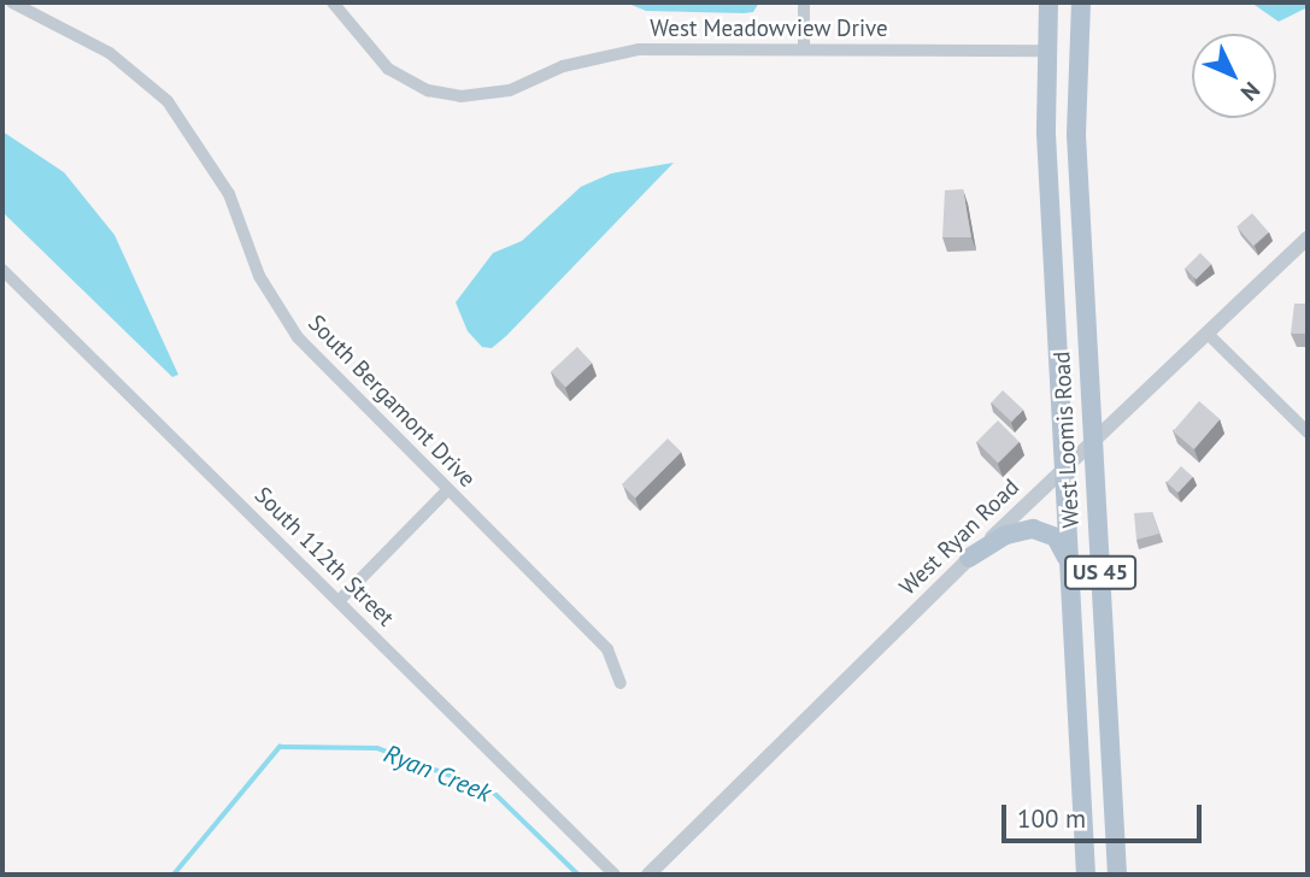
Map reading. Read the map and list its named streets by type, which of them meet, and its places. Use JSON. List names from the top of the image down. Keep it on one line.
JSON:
{"streets":{"main road":["West Loomis Road","US 45"],"street":["West Meadowview Drive","South Bergamont Drive","West Ryan Road","South 112th Street"]},"crossings":[["West Meadowview Drive","West Loomis Road"],["West Loomis Road","West Ryan Road"]],"water":["Ryan Creek"],"scale_bar":"100 m","north":"bottom right"}
